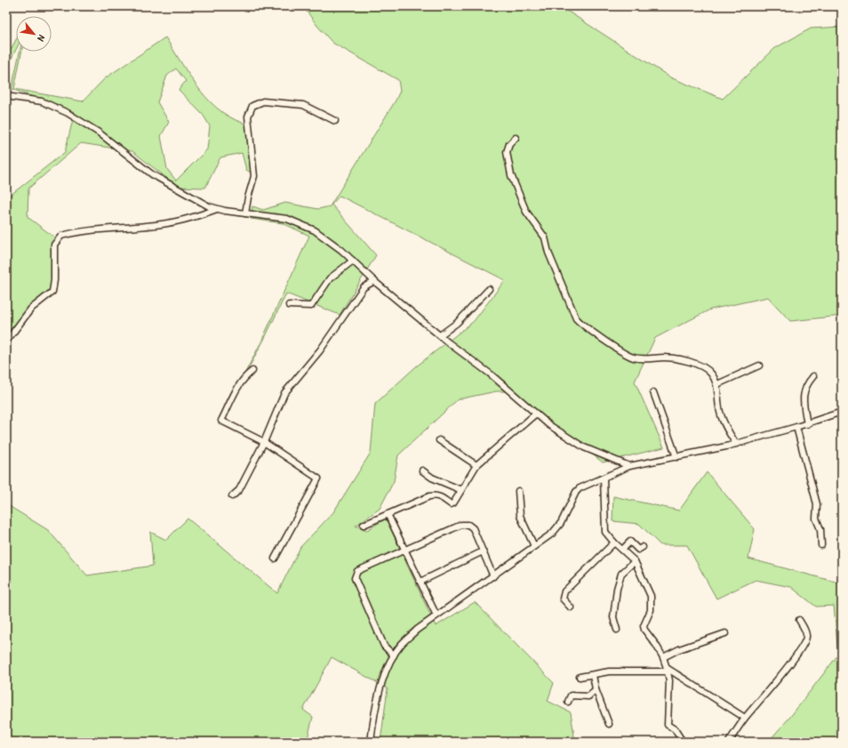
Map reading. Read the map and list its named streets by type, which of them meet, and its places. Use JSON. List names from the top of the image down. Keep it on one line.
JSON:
{"north":"bottom right"}
